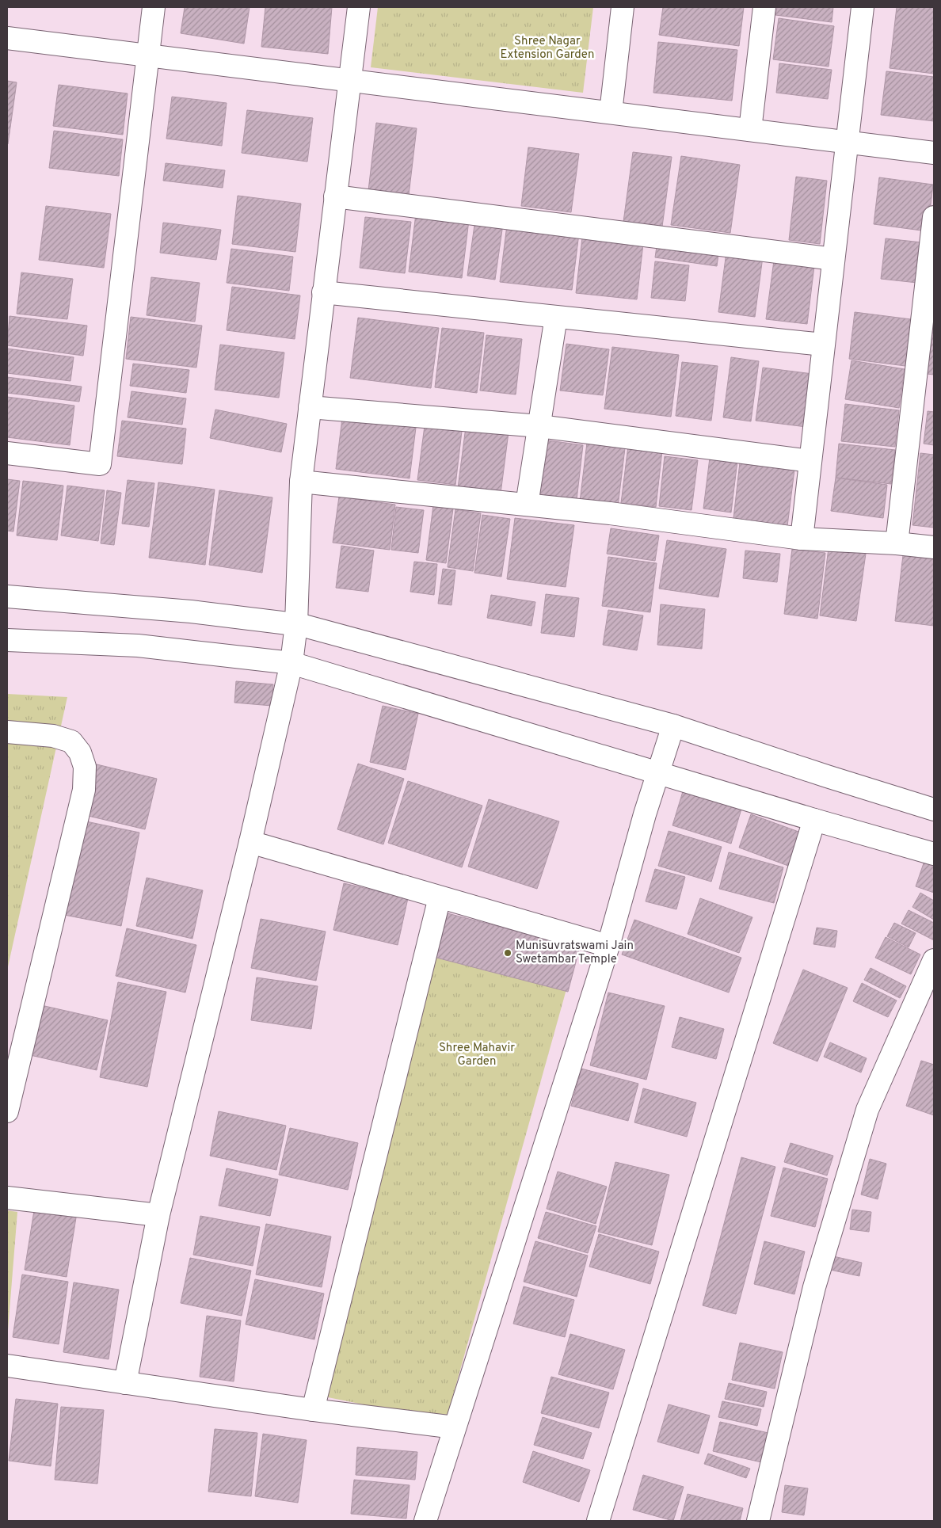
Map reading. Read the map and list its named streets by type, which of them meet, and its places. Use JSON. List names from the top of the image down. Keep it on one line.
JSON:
{"parks":["Shree Nagar Extension Garden","Shree Mahavir Garden"],"places":["Munisuvratswami Jain Swetambar Temple"]}
